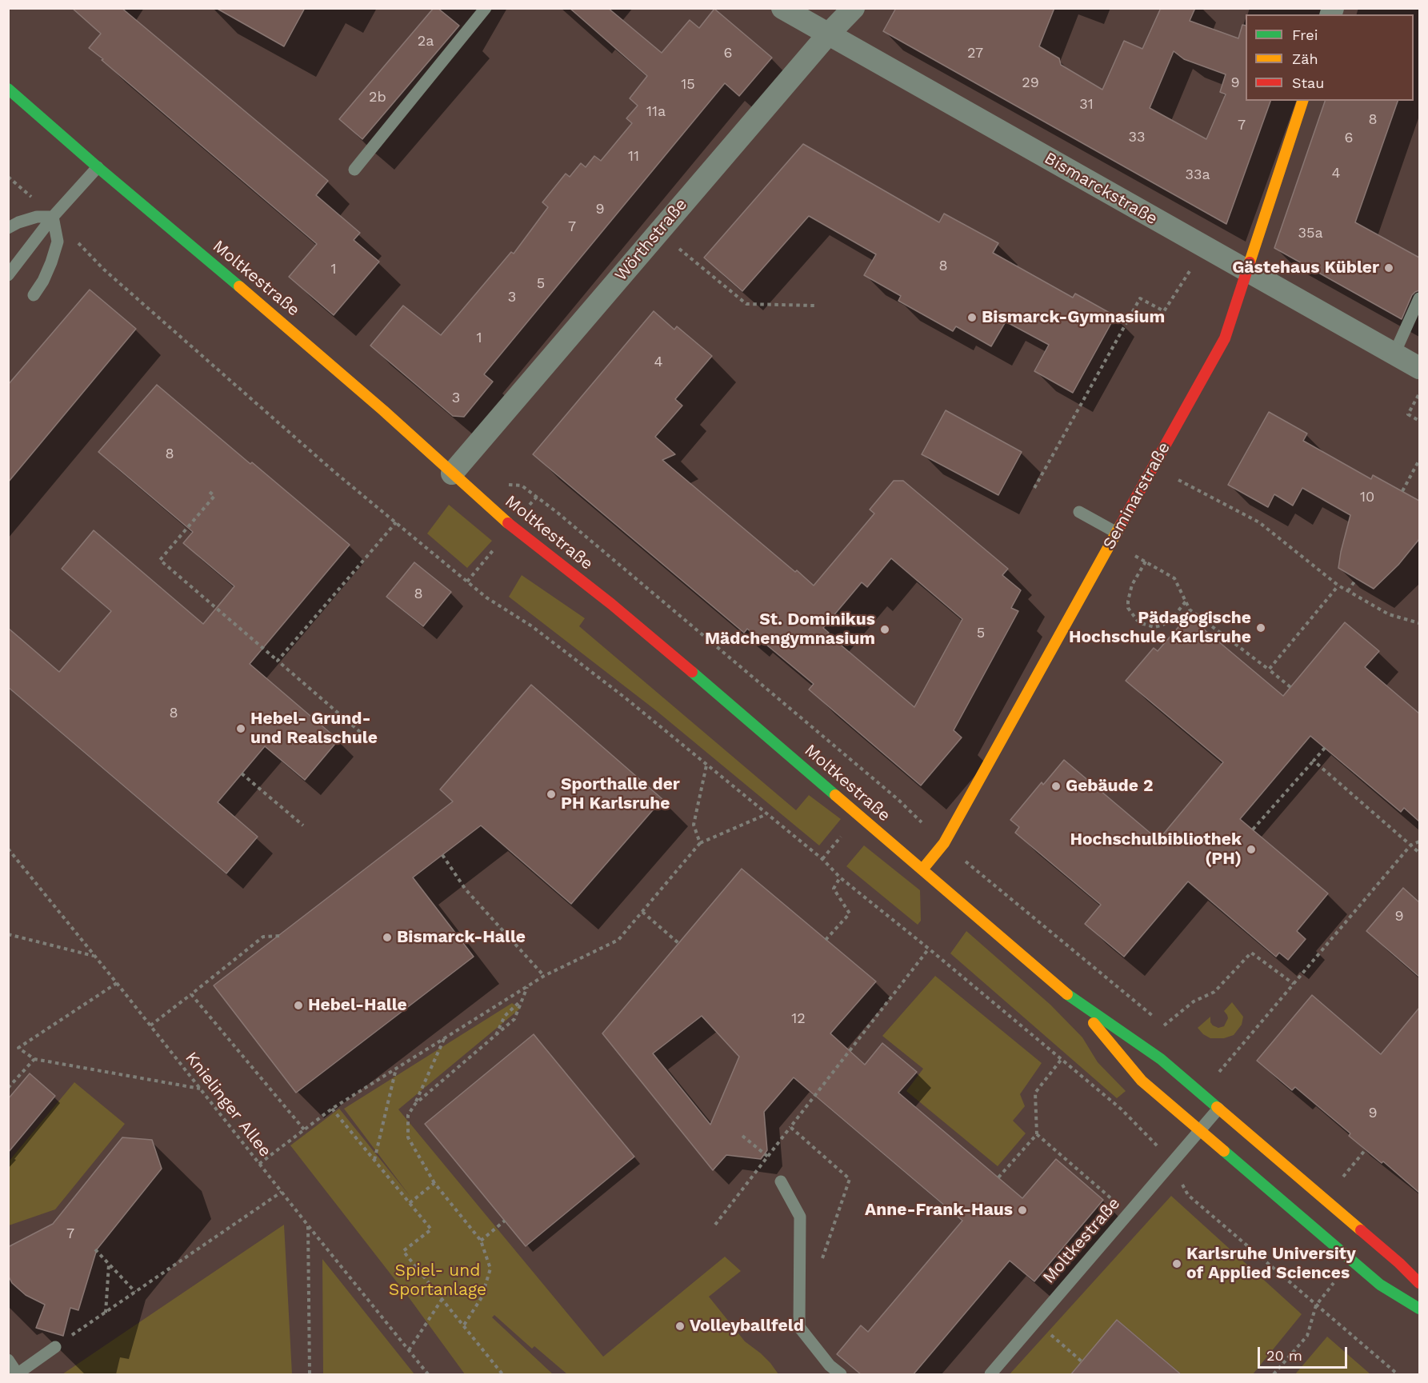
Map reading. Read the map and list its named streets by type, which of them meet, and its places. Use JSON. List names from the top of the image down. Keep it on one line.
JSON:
{"streets":{"main road":["Moltkestraße","Seminarstraße"],"street":["Bismarckstraße","Wörthstraße"],"path":["Knielinger Allee"]},"crossings":[["Bismarckstraße","Wörthstraße"],["Bismarckstraße","Seminarstraße"],["Wörthstraße","Moltkestraße"],["Moltkestraße","Seminarstraße"]],"parks":["Spiel- und Sportanlage"],"places":["Gästehaus Kübler","Bismarck-Gymnasium","Pädagogische Hochschule Karlsruhe","St. Dominikus Mädchengymnasium","Hebel- Grund- und Realschule","Gebäude 2","Sporthalle der PH Karlsruhe","Hochschulbibliothek (PH)","Bismarck-Halle","Hebel-Halle","Anne-Frank-Haus","Karlsruhe University of Applied Sciences","Volleyballfeld"],"house_numbers":["2a","6","27","29","9","15","2b","31","11a","8","7","33","6","11","4","33a","9","7","35a","8","1","5","3","1","4","3","8","10","8","5","8","9","12","9","7"],"legend":["Frei","Zäh","Stau"],"scale_bar":"20 m"}
